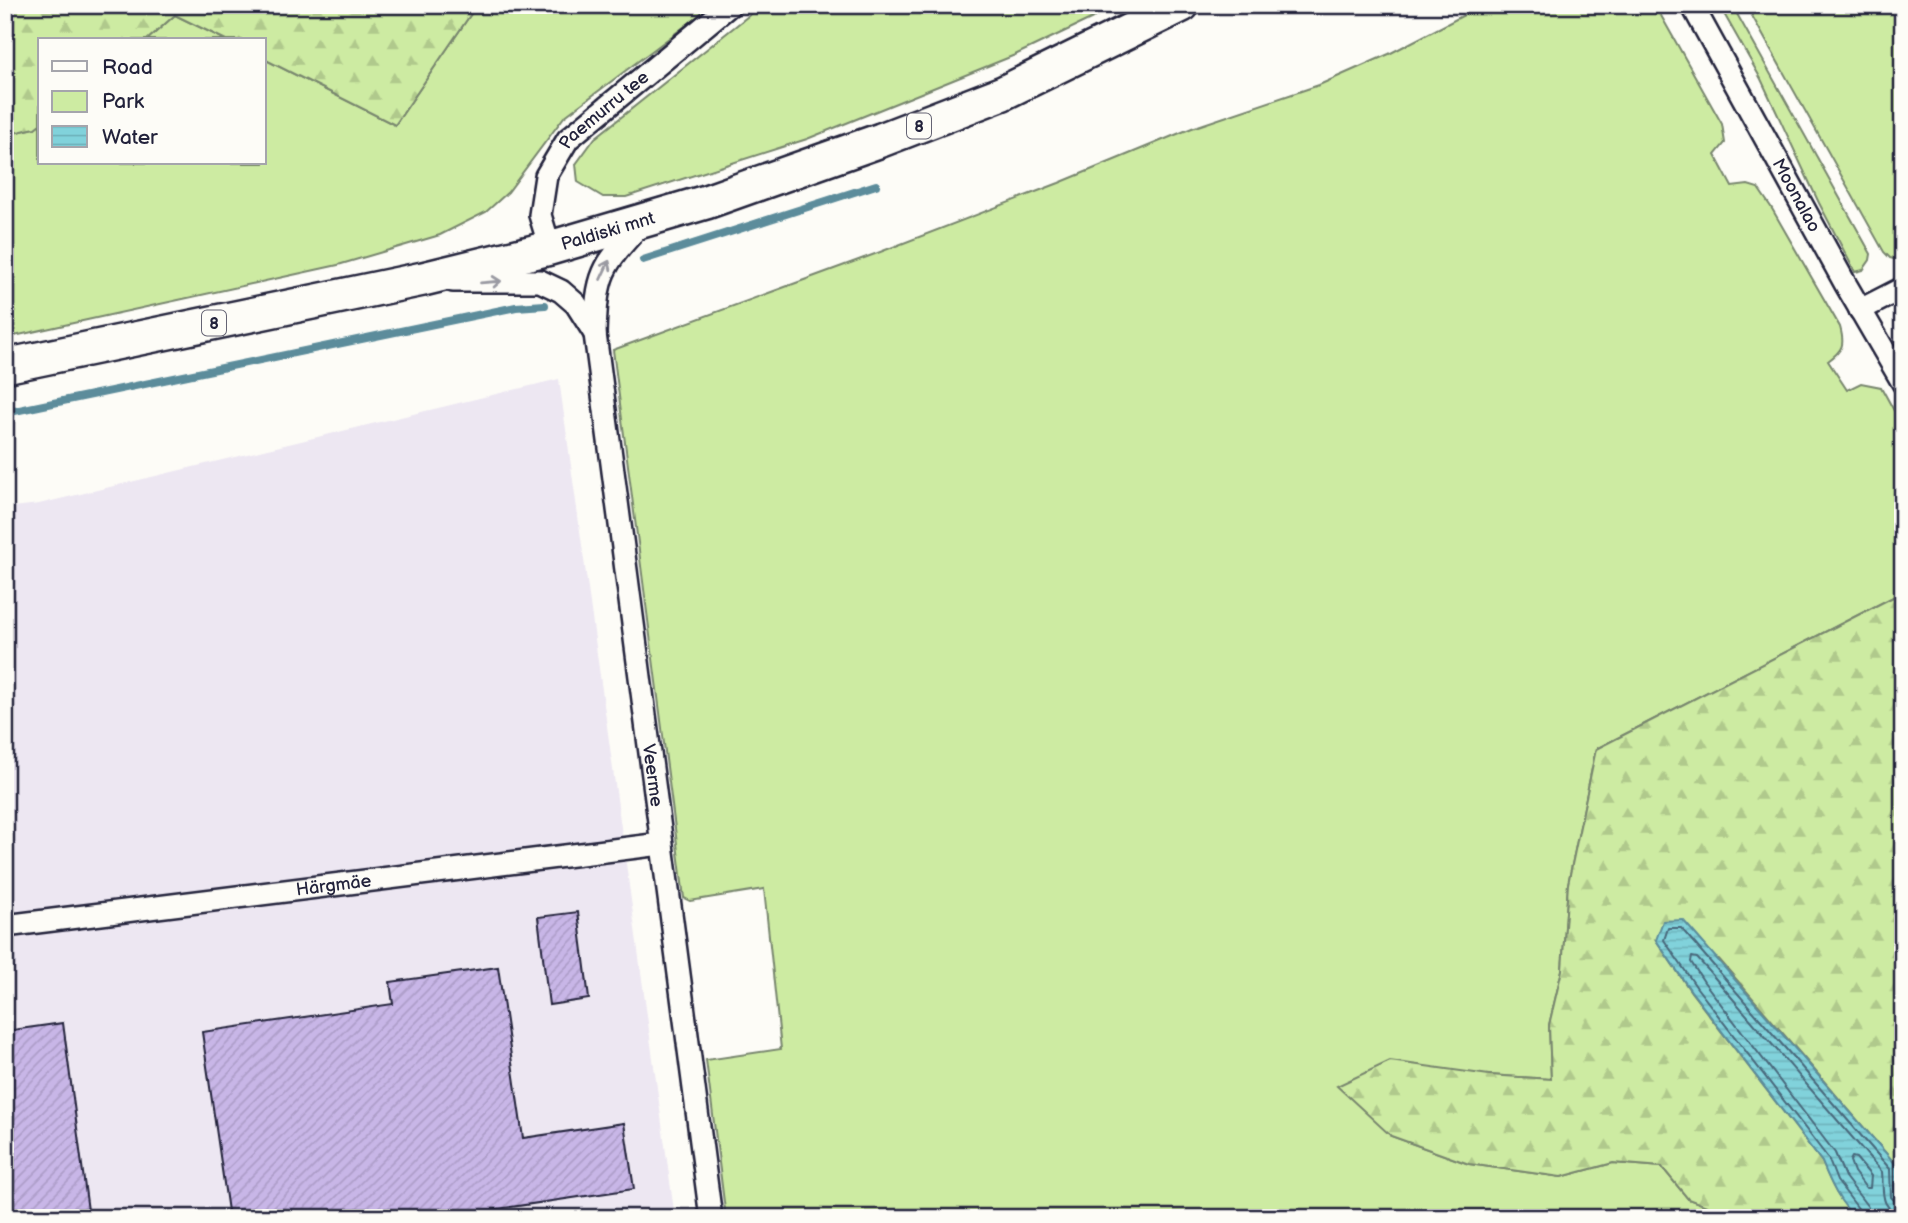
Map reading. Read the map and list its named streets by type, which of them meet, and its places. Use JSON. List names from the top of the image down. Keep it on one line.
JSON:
{"streets":{"main road":["8","Paldiski mnt"],"street":["Paemurru tee","Moonalao","Veerme","Härgmäe"]},"crossings":[["Paemurru tee","Paldiski mnt"],["Paldiski mnt","Veerme"],["Veerme","Härgmäe"]],"legend":["Road","Park","Water"]}
